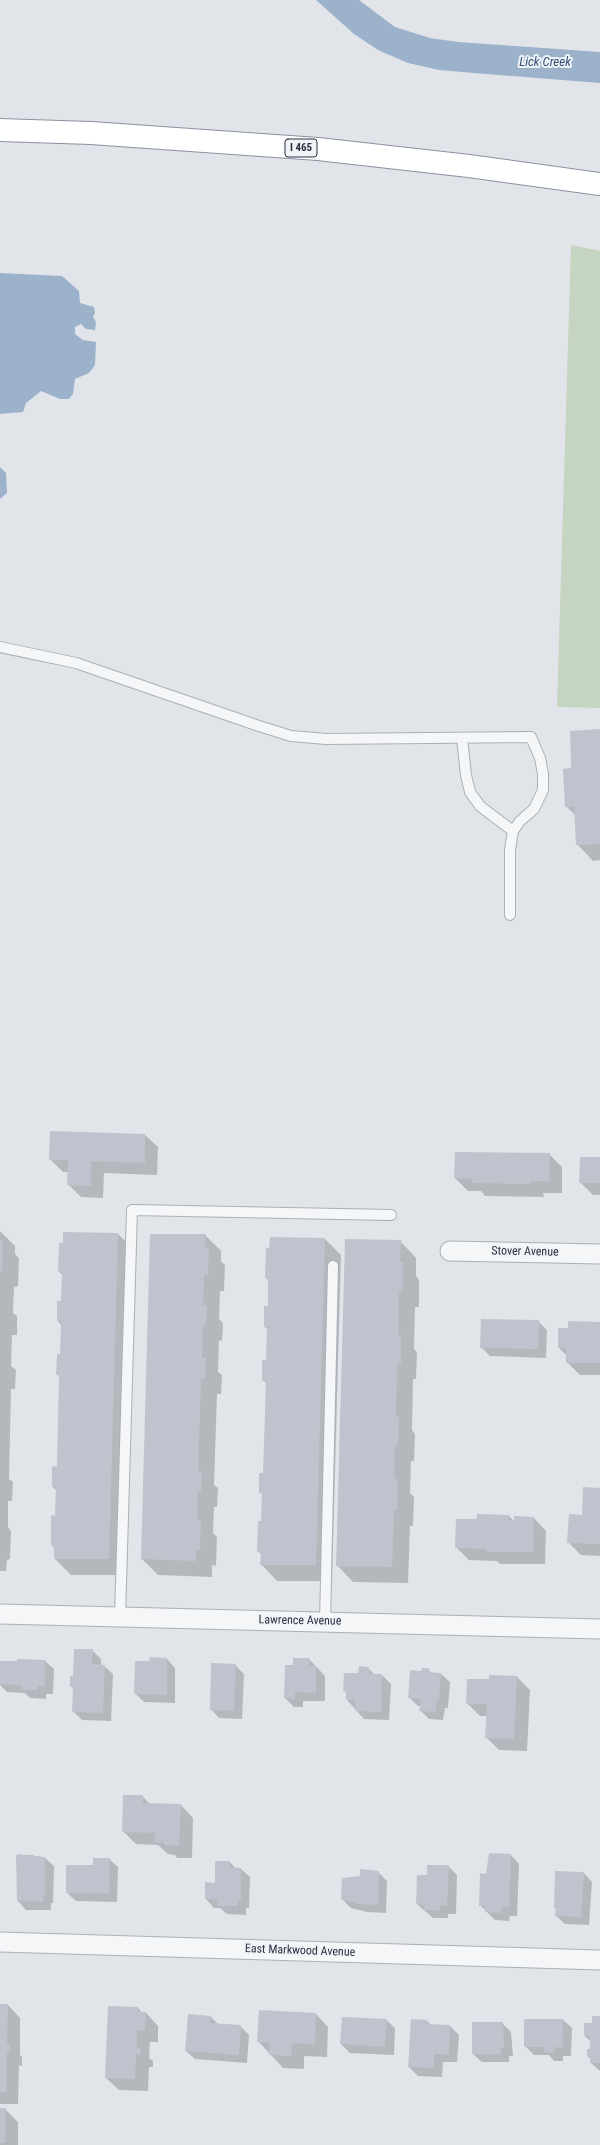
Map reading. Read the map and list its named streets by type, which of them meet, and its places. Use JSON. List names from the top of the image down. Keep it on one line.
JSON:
{"streets":{"highway":["I 465"],"street":["Stover Avenue","Lawrence Avenue","East Markwood Avenue"]},"water":["Lick Creek"]}
